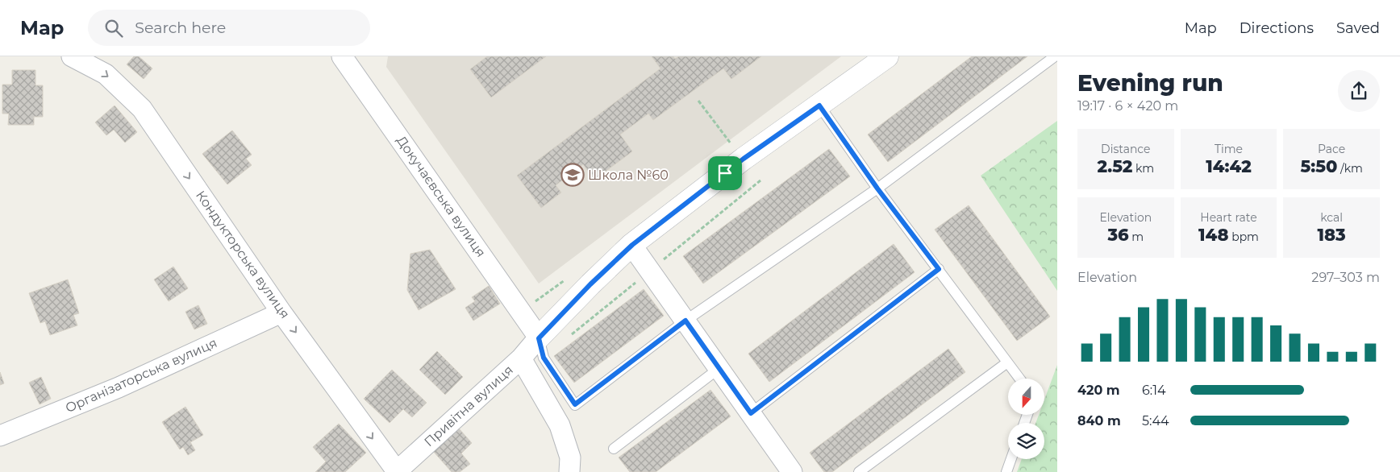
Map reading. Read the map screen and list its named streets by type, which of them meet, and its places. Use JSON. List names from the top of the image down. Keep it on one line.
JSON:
{"streets":{"street":["Докучаєвська вулиця","Кондукторська вулиця","Організаторська вулиця","Привітна вулиця"]},"crossings":[["Докучаєвська вулиця","Привітна вулиця"],["Кондукторська вулиця","Організаторська вулиця"],["Кондукторська вулиця","Привітна вулиця"]],"one_way":["Кондукторська вулиця"],"places":{"school or university":["Школа №60"]},"north":"bottom","page":{"header":"Map","search":"Search here","nav":["Map","Directions","Saved"],"heading":["Evening run","19:17 · 6 × 420 m"],"stats":[["Distance","2.52 km"],["Time","14:42"],["Pace","5:50 /km"],["Elevation","36 m"],["Heart rate","148 bpm"],["kcal","183"]],"chart":["Elevation","297–303 m"],"list":[{"name":"420 m","note":"6:14"},{"name":"840 m","note":"5:44"}]}}
